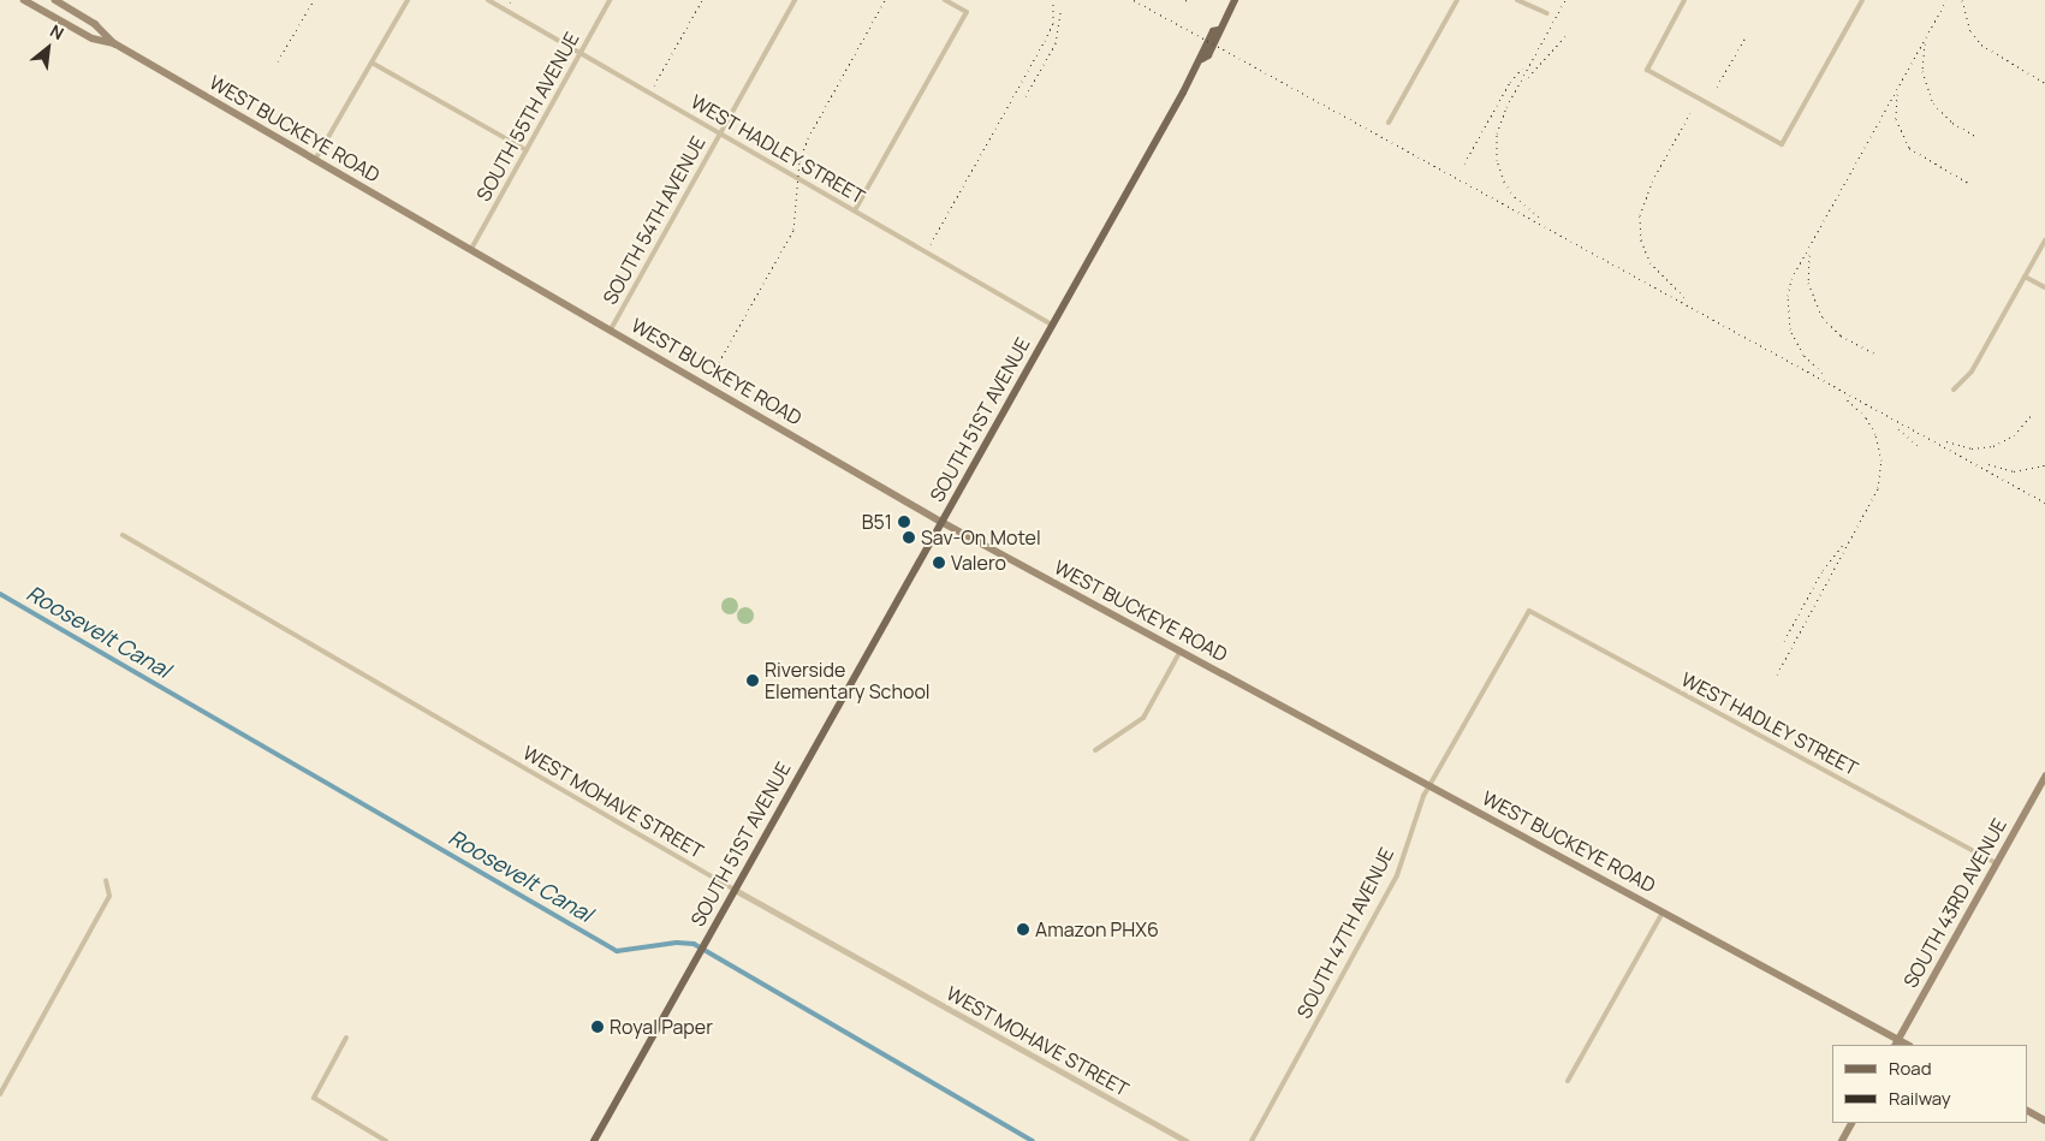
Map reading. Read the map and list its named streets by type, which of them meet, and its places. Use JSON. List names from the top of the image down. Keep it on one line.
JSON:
{"streets":{"main road":["WEST BUCKEYE ROAD","SOUTH 51ST AVENUE","SOUTH 43RD AVENUE"],"street":["SOUTH 55TH AVENUE","WEST HADLEY STREET","SOUTH 54TH AVENUE","WEST MOHAVE STREET","SOUTH 47TH AVENUE"]},"crossings":[["SOUTH 55TH AVENUE","WEST BUCKEYE ROAD"],["SOUTH 55TH AVENUE","WEST HADLEY STREET"],["WEST BUCKEYE ROAD","SOUTH 54TH AVENUE"],["WEST BUCKEYE ROAD","SOUTH 51ST AVENUE"],["WEST BUCKEYE ROAD","SOUTH 43RD AVENUE"],["WEST BUCKEYE ROAD","SOUTH 47TH AVENUE"],["WEST HADLEY STREET","SOUTH 54TH AVENUE"],["WEST HADLEY STREET","SOUTH 51ST AVENUE"],["WEST HADLEY STREET","SOUTH 43RD AVENUE"],["WEST HADLEY STREET","SOUTH 47TH AVENUE"],["SOUTH 51ST AVENUE","WEST MOHAVE STREET"]],"water":["Roosevelt Canal"],"places":["B51","Sav-On Motel","Valero","Riverside Elementary School","Amazon PHX6","Royal Paper"],"legend":["Road","Railway"],"north":"top right"}
